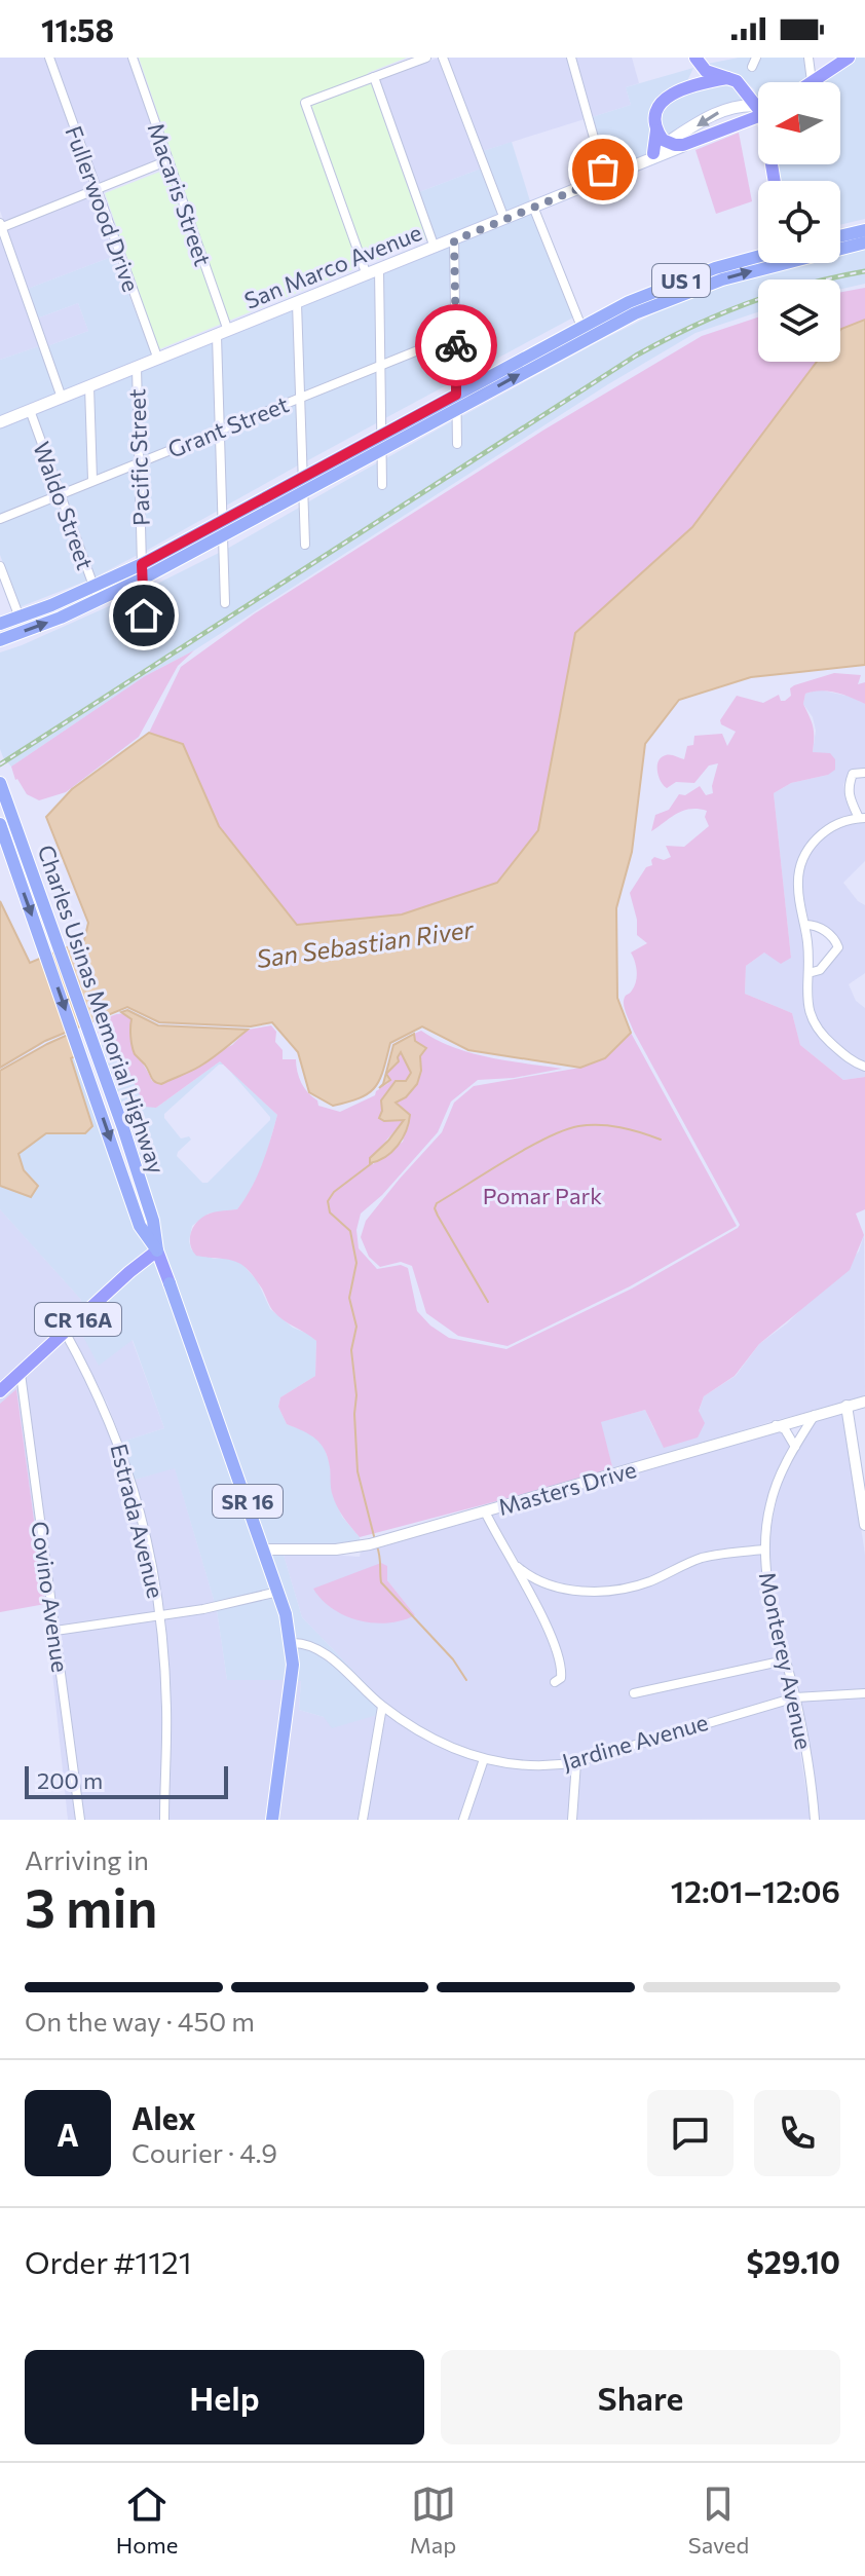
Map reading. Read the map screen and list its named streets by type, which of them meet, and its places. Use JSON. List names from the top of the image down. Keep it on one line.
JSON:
{"streets":{"highway":["US 1","Charles Usinas Memorial Highway","SR 16"],"main road":["San Marco Avenue","CR 16A"],"street":["Macaris Street","Fullerwood Drive","Grant Street","Pacific Street","Waldo Street","Masters Drive","Estrada Avenue","Covino Avenue","Monterey Avenue","Jardine Avenue"]},"crossings":[["Macaris Street","San Marco Avenue"],["Macaris Street","US 1"],["Macaris Street","Grant Street"],["Fullerwood Drive","San Marco Avenue"],["San Marco Avenue","Pacific Street"],["San Marco Avenue","Waldo Street"],["US 1","Pacific Street"],["US 1","Waldo Street"],["Grant Street","Pacific Street"],["Grant Street","Waldo Street"],["Charles Usinas Memorial Highway","CR 16A"],["Charles Usinas Memorial Highway","Masters Drive"],["Charles Usinas Memorial Highway","Jardine Avenue"],["CR 16A","Estrada Avenue"],["CR 16A","Covino Avenue"],["Masters Drive","Monterey Avenue"],["Monterey Avenue","Jardine Avenue"]],"water":["San Sebastian River"],"parks":["Pomar Park"],"scale_bar":"200 m","north":"left","page":{"status":"11:58","scale":"200 m","heading":["3 min","Arriving in","12:01–12:06"],"panel":["Alex","Courier · 4.9","Order #1121","$29.10"],"bar":"On the way · 450 m","round":"A","buttons":["Help","Share"],"tabs":["Home","Map","Saved"]}}
